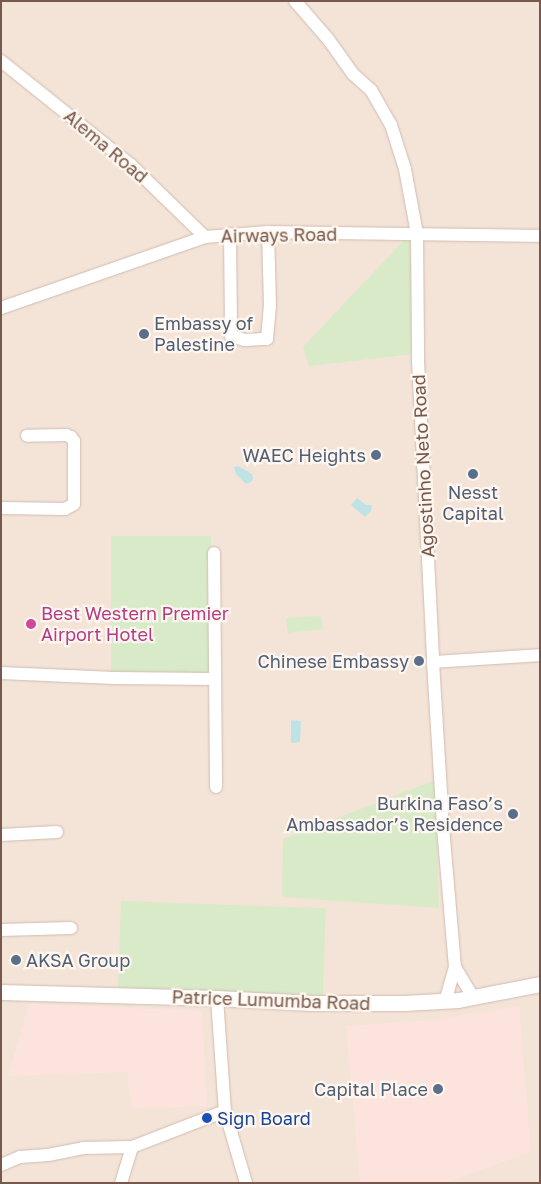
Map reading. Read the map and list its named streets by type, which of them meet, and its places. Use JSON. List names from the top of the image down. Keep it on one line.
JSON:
{"streets":{"street":["Alema Road","Airways Road","Agostinho Neto Road","Patrice Lumumba Road"]},"crossings":[["Alema Road","Airways Road"],["Airways Road","Agostinho Neto Road"],["Agostinho Neto Road","Patrice Lumumba Road"]],"places":["Embassy of Palestine","WAEC Heights","Nesst Capital","Best Western Premier Airport Hotel","Chinese Embassy","Burkina Faso’s Ambassador’s Residence","AKSA Group","Capital Place","Sign Board"]}
